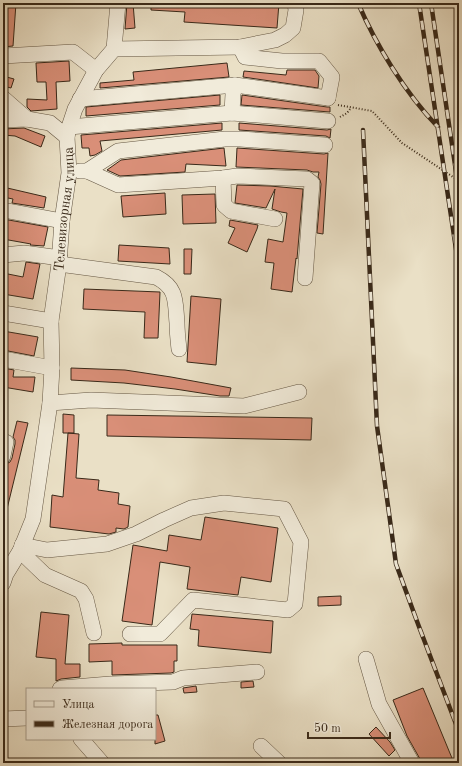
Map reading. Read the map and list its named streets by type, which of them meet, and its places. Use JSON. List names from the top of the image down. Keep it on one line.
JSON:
{"streets":{"lane":["Телевизорная улица"]},"legend":["Улица","Железная дорога"],"scale_bar":"50 m"}
